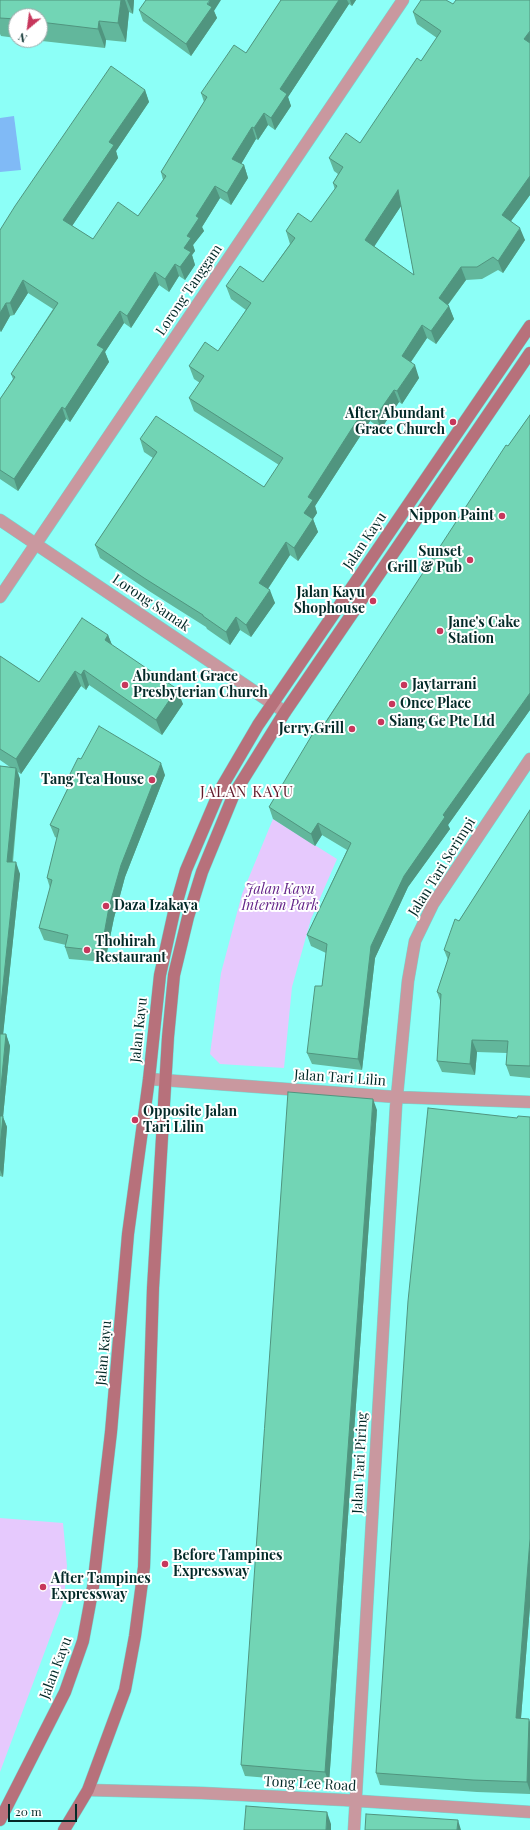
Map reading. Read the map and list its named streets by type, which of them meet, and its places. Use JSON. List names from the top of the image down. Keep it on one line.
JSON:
{"streets":{"main road":["Jalan Kayu"],"street":["Lorong Tanggam","Lorong Samak","Jalan Tari Serimpi","Jalan Tari Lilin","Jalan Tari Piring","Tong Lee Road"]},"crossings":[["Lorong Tanggam","Lorong Samak"],["Jalan Kayu","Lorong Samak"],["Jalan Kayu","Jalan Tari Lilin"],["Jalan Tari Serimpi","Jalan Tari Lilin"],["Jalan Tari Serimpi","Jalan Tari Piring"],["Jalan Tari Lilin","Jalan Tari Piring"],["Jalan Tari Piring","Tong Lee Road"]],"districts":["JALAN KAYU"],"parks":["Jalan Kayu Interim Park"],"places":["After Abundant Grace Church","Nippon Paint","Sunset Grill & Pub","Jalan Kayu Shophouse","Jane's Cake Station","Abundant Grace Presbyterian Church","Jaytarrani","Once Place","Siang Ge Pte Ltd","Jerry.Grill","Tang Tea House","Daza Izakaya","Thohirah Restaurant","Opposite Jalan Tari Lilin","Before Tampines Expressway","After Tampines Expressway"],"scale_bar":"20 m","north":"bottom left"}
